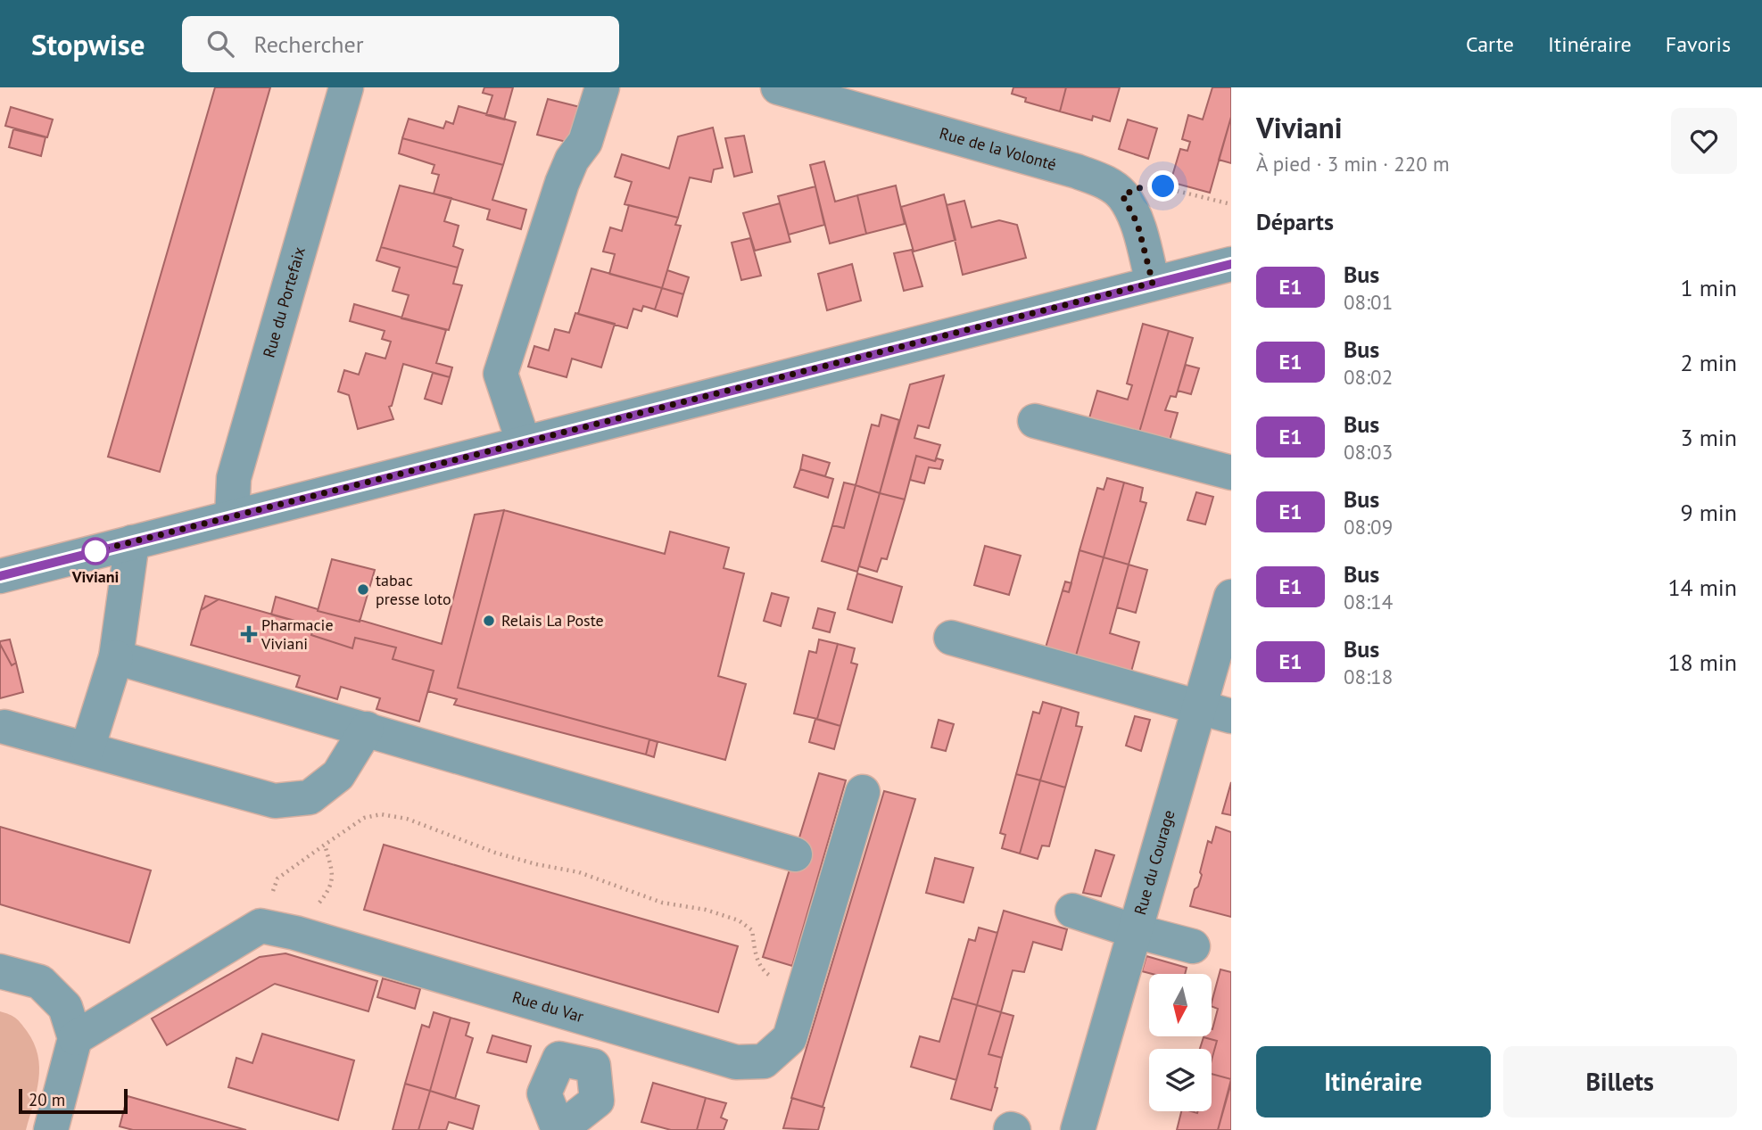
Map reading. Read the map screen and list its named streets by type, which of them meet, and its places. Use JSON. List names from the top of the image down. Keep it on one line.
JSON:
{"streets":{"street":["Rue de la Volonté","Rue du Portefaix","Rue du Courage","Rue du Var"]},"places":{"other":["Viviani","tabac presse loto","Relais La Poste"],"health":["Pharmacie Viviani"]},"lines":["bus line E1"],"scale_bar":"20 m","north":"bottom","page":{"header":"Stopwise","search":"Rechercher","nav":["Carte","Itinéraire","Favoris"],"heading":[["Viviani","À pied · 3 min · 220 m"],"Départs"],"list":[{"mark":"E1","name":"Bus","note":"08:01","value":"1 min"},{"mark":"E1","name":"Bus","note":"08:02","value":"2 min"},{"mark":"E1","name":"Bus","note":"08:03","value":"3 min"},{"mark":"E1","name":"Bus","note":"08:09","value":"9 min"},{"mark":"E1","name":"Bus","note":"08:14","value":"14 min"},{"mark":"E1","name":"Bus","note":"08:18","value":"18 min"}],"buttons":["Itinéraire","Billets"],"scale":"20 m"}}
